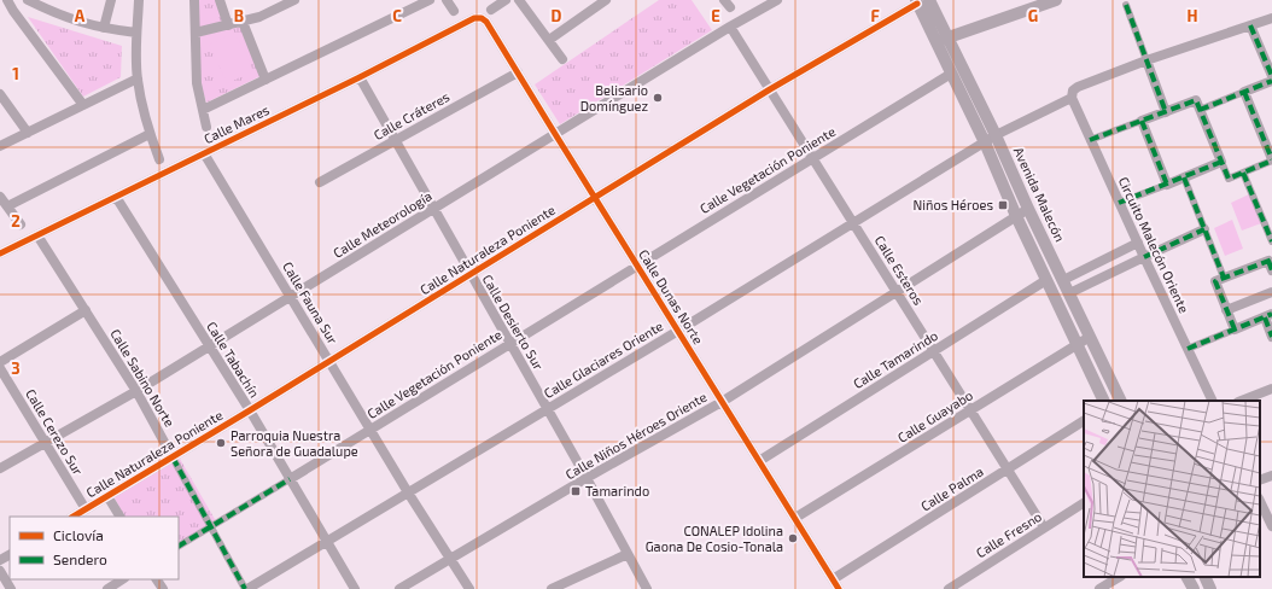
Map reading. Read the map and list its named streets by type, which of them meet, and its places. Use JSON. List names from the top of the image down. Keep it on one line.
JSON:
{"streets":{"street":["Calle Cráteres","Calle Mares","Calle Vegetación Poniente","Avenida Malecón","Calle Meteorología","Circuito Malecón Oriente","Calle Naturaleza Poniente","Calle Esteros","Calle Dunas Norte","Calle Fauna Sur","Calle Desierto Sur","Calle Tabachín","Calle Glaciares Oriente","Calle Tamarindo","Calle Sabino Norte","Calle Guayabo","Calle Cerezo Sur","Calle Niños Héroes Oriente","Calle Palma","Calle Fresno"]},"crossings":[["Calle Cráteres","Calle Dunas Norte"],["Calle Cráteres","Calle Desierto Sur"],["Calle Mares","Calle Dunas Norte"],["Calle Mares","Calle Fauna Sur"],["Calle Mares","Calle Desierto Sur"],["Calle Mares","Calle Tabachín"],["Calle Mares","Calle Sabino Norte"],["Calle Vegetación Poniente","Avenida Malecón"],["Calle Vegetación Poniente","Calle Esteros"],["Calle Vegetación Poniente","Calle Dunas Norte"],["Calle Vegetación Poniente","Calle Fauna Sur"],["Calle Vegetación Poniente","Calle Desierto Sur"],["Calle Vegetación Poniente","Calle Tabachín"],["Calle Vegetación Poniente","Calle Sabino Norte"],["Avenida Malecón","Calle Naturaleza Poniente"],["Avenida Malecón","Calle Glaciares Oriente"],["Avenida Malecón","Calle Tamarindo"],["Avenida Malecón","Calle Guayabo"],["Avenida Malecón","Calle Niños Héroes Oriente"],["Calle Meteorología","Calle Esteros"],["Calle Meteorología","Calle Dunas Norte"],["Calle Meteorología","Calle Fauna Sur"],["Calle Meteorología","Calle Desierto Sur"],["Calle Meteorología","Calle Tabachín"],["Calle Meteorología","Calle Sabino Norte"],["Calle Meteorología","Calle Cerezo Sur"],["Circuito Malecón Oriente","Calle Glaciares Oriente"],["Calle Naturaleza Poniente","Calle Esteros"],["Calle Naturaleza Poniente","Calle Dunas Norte"],["Calle Naturaleza Poniente","Calle Fauna Sur"],["Calle Naturaleza Poniente","Calle Desierto Sur"],["Calle Naturaleza Poniente","Calle Tabachín"],["Calle Naturaleza Poniente","Calle Sabino Norte"],["Calle Naturaleza Poniente","Calle Cerezo Sur"],["Calle Esteros","Calle Glaciares Oriente"],["Calle Esteros","Calle Tamarindo"],["Calle Esteros","Calle Guayabo"],["Calle Esteros","Calle Niños Héroes Oriente"],["Calle Esteros","Calle Palma"],["Calle Esteros","Calle Fresno"],["Calle Dunas Norte","Calle Glaciares Oriente"],["Calle Dunas Norte","Calle Tamarindo"],["Calle Dunas Norte","Calle Guayabo"],["Calle Dunas Norte","Calle Niños Héroes Oriente"],["Calle Dunas Norte","Calle Palma"],["Calle Fauna Sur","Calle Glaciares Oriente"],["Calle Fauna Sur","Calle Niños Héroes Oriente"],["Calle Desierto Sur","Calle Glaciares Oriente"],["Calle Desierto Sur","Calle Niños Héroes Oriente"],["Calle Tabachín","Calle Glaciares Oriente"],["Calle Glaciares Oriente","Calle Sabino Norte"]],"places":{"other":["Belisario Domínguez","Parroquia Nuestra Señora de Guadalupe","CONALEP Idolina Gaona De Cosio-Tonala"],"transit":["Niños Héroes","Tamarindo"]},"legend":["Ciclovía","Sendero"],"grid":{"columns":["A","B","C","D","E","F","G","H"],"rows":["1","2","3"]}}
